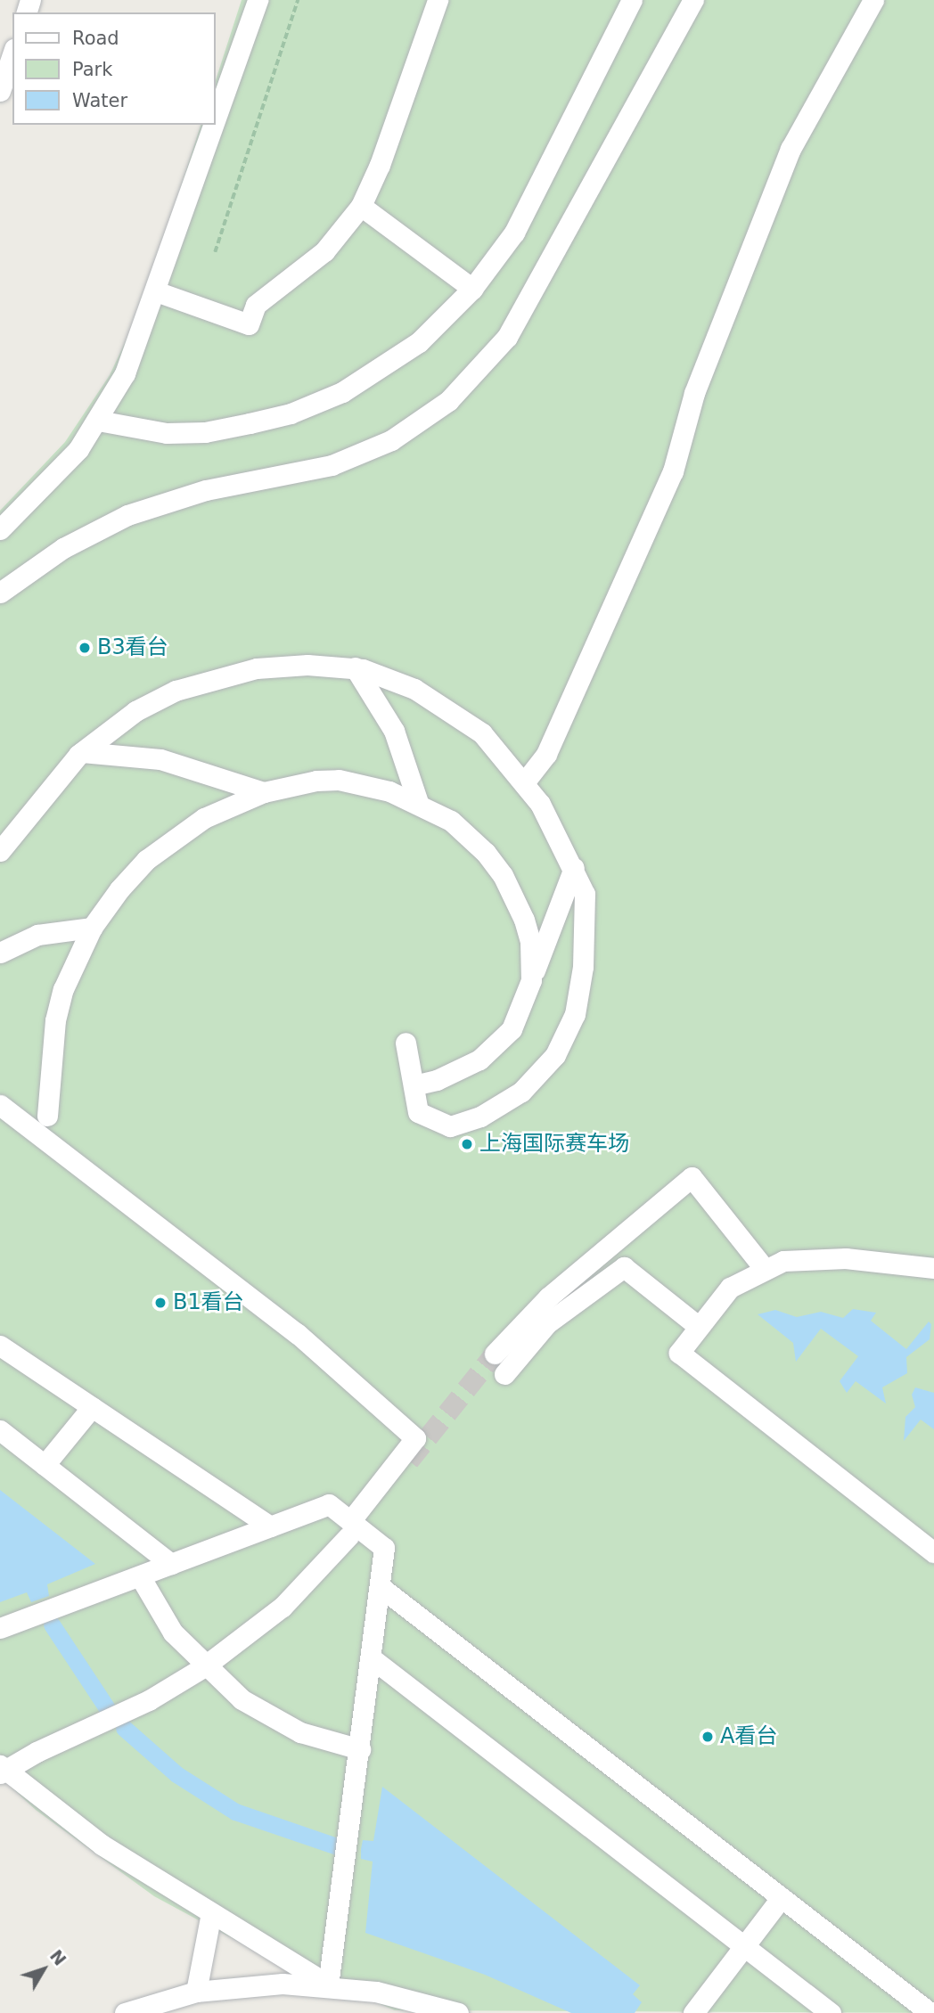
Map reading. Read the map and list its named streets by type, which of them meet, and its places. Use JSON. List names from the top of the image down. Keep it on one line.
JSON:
{"places":["B3看台","上海国际赛车场","B1看台","A看台"],"legend":["Road","Park","Water"],"north":"top right"}
